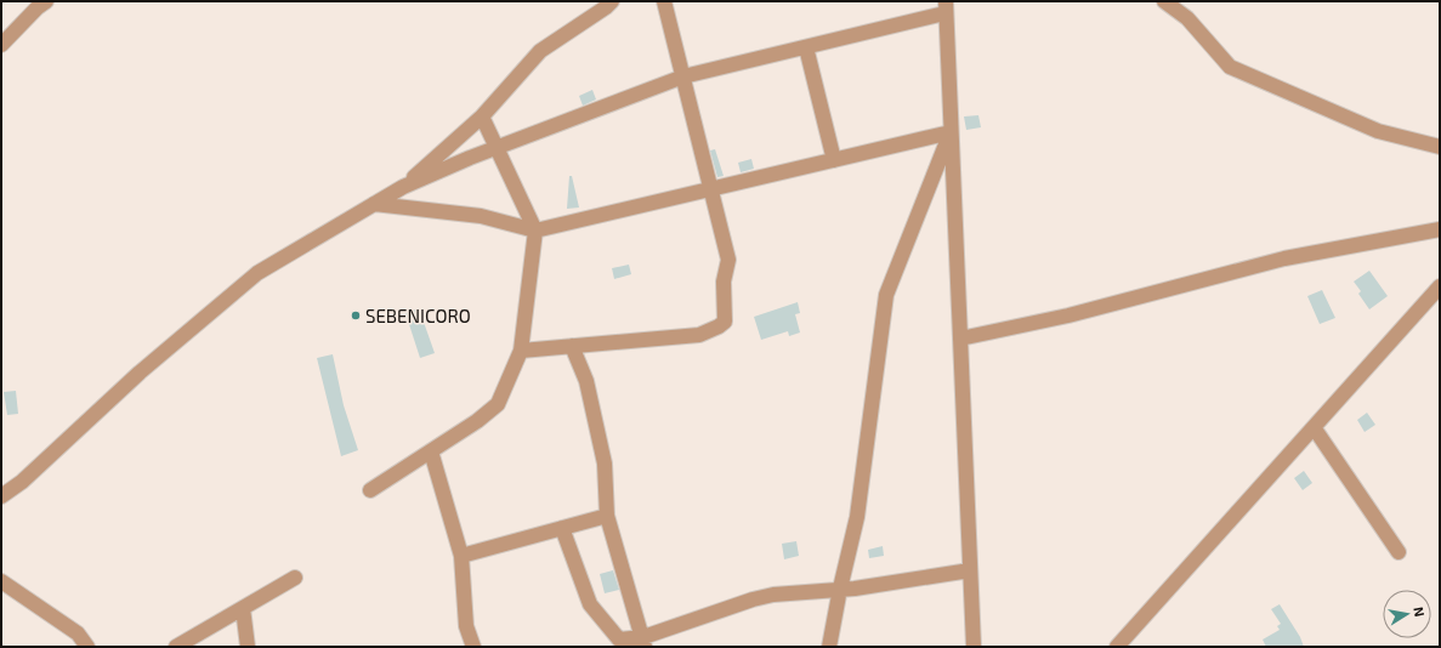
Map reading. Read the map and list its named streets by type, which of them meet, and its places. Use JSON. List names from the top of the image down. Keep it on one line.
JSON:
{"places":["SEBENICORO"],"north":"right"}
